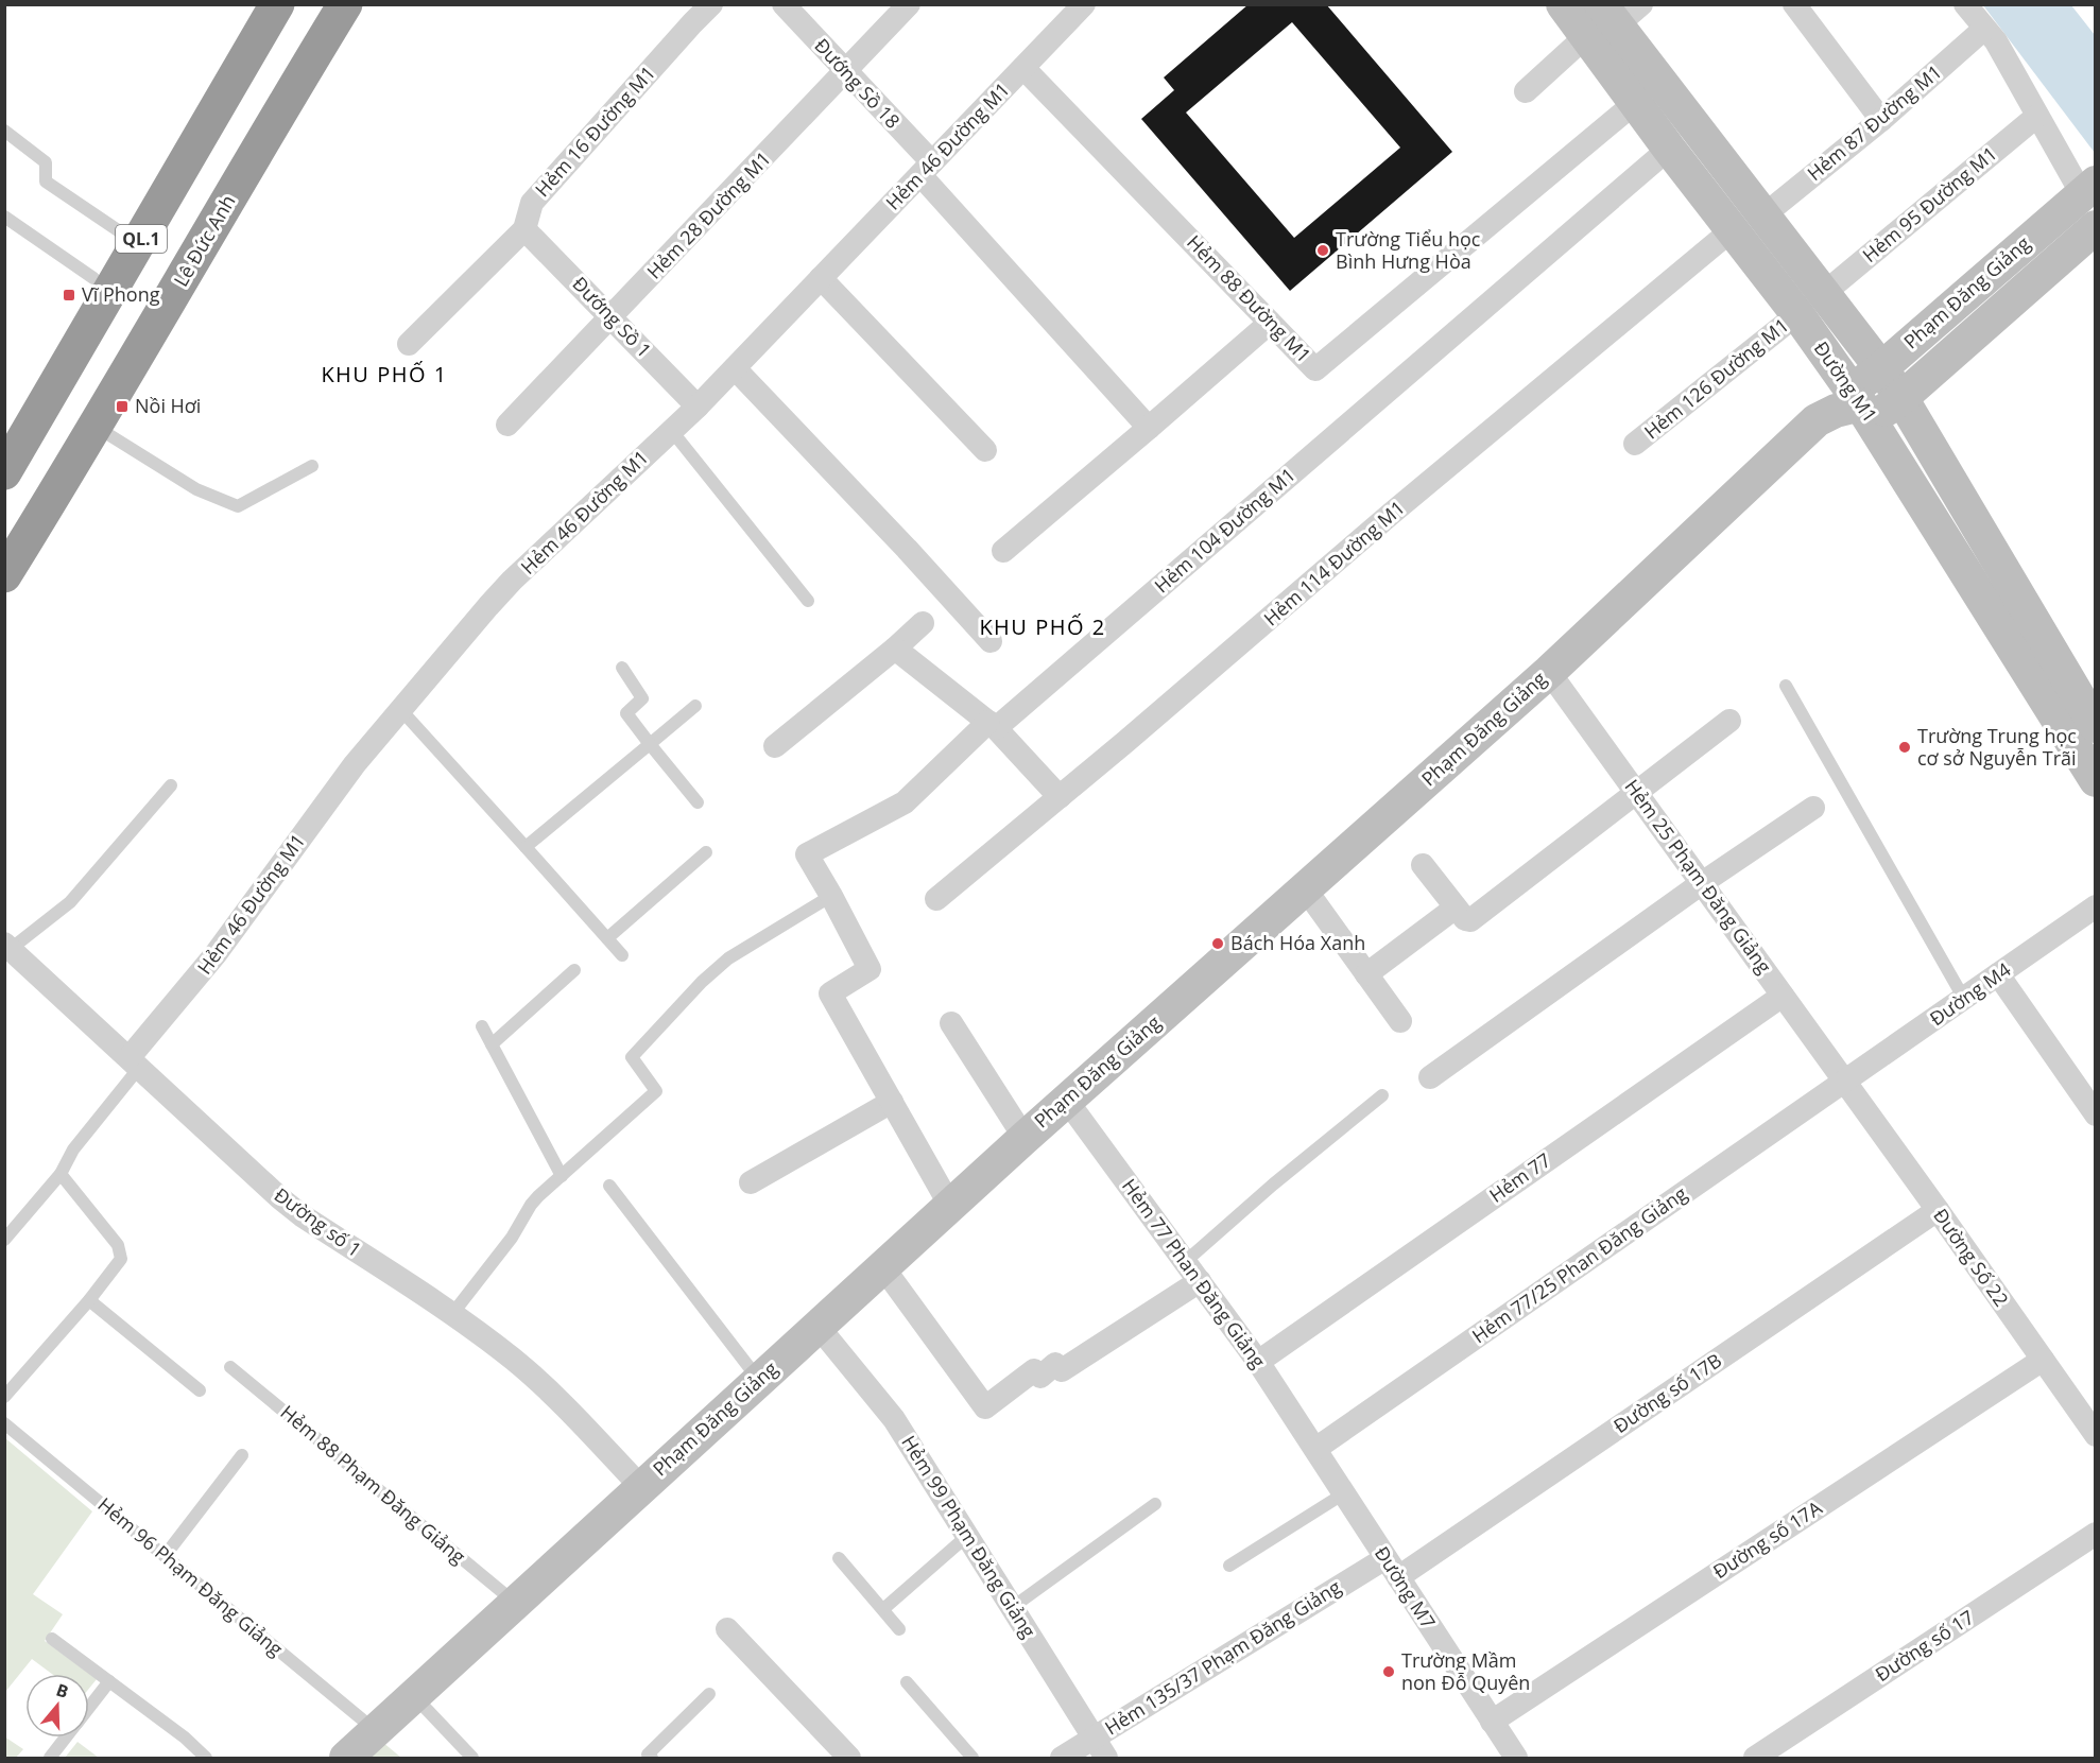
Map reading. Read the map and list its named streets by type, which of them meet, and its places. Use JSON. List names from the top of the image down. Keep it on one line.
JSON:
{"streets":{"highway":["QL.1","Lê Đức Anh"],"street":["Đướng Sồ 18","Hẻm 87 Đường M1","Hẻm 16 Đường M1","Hẻm 46 Đường M1","Hẻm 95 Đường M1","Hẻm 28 Đường M1","Phạm Đăng Giảng","Hẻm 88 Đường M1","Đướng Sồ 1","Hẻm 126 Đường M1","Đường M1","Hẻm 104 Đường M1","Hẻm 114 Đường M1","Hẻm 25 Phạm Đăng Giảng","Đường M4","Hẻm 77","Đường số 1","Đường Số 22","Hẻm 77/25 Phan Đăng Giảng","Hẻm 77 Phan Đăng Giảng","Đường số 17B","Hẻm 99 Phạm Đăng Giảng","Đường số 17A","Đường M7","Đường số 17","Hẻm 135/37 Phạm Đăng Giảng"],"lane":["Hẻm 88 Phạm Đăng Giảng","Hẻm 96 Phạm Đăng Giảng"]},"crossings":[["Đướng Sồ 18","Hẻm 46 Đường M1"],["Đướng Sồ 18","Hẻm 28 Đường M1"],["Hẻm 87 Đường M1","Đường M1"],["Hẻm 16 Đường M1","Đướng Sồ 1"],["Hẻm 46 Đường M1","Hẻm 88 Đường M1"],["Hẻm 46 Đường M1","Đướng Sồ 1"],["Hẻm 46 Đường M1","Đường số 1"],["Hẻm 95 Đường M1","Hẻm 126 Đường M1"],["Hẻm 95 Đường M1","Đường M1"],["Hẻm 28 Đường M1","Đướng Sồ 1"],["Phạm Đăng Giảng","Đường M1"],["Phạm Đăng Giảng","Hẻm 25 Phạm Đăng Giảng"],["Phạm Đăng Giảng","Đường số 1"],["Phạm Đăng Giảng","Hẻm 77 Phan Đăng Giảng"],["Phạm Đăng Giảng","Hẻm 88 Phạm Đăng Giảng"],["Phạm Đăng Giảng","Hẻm 99 Phạm Đăng Giảng"],["Phạm Đăng Giảng","Hẻm 96 Phạm Đăng Giảng"],["Hẻm 88 Đường M1","Đường M1"],["Hẻm 126 Đường M1","Đường M1"],["Đường M1","Hẻm 104 Đường M1"],["Đường M1","Hẻm 114 Đường M1"],["Hẻm 25 Phạm Đăng Giảng","Đường M4"],["Hẻm 25 Phạm Đăng Giảng","Hẻm 77"],["Hẻm 25 Phạm Đăng Giảng","Đường Số 22"],["Hẻm 25 Phạm Đăng Giảng","Hẻm 77/25 Phan Đăng Giảng"],["Đường M4","Đường Số 22"],["Đường M4","Hẻm 77/25 Phan Đăng Giảng"],["Hẻm 77","Hẻm 77 Phan Đăng Giảng"],["Đường Số 22","Hẻm 77/25 Phan Đăng Giảng"],["Đường Số 22","Đường số 17B"],["Đường Số 22","Đường số 17A"],["Hẻm 77/25 Phan Đăng Giảng","Hẻm 77 Phan Đăng Giảng"],["Hẻm 77/25 Phan Đăng Giảng","Đường M7"],["Hẻm 77 Phan Đăng Giảng","Đường M7"],["Đường số 17B","Đường M7"],["Đường số 17B","Hẻm 135/37 Phạm Đăng Giảng"],["Hẻm 99 Phạm Đăng Giảng","Hẻm 135/37 Phạm Đăng Giảng"],["Đường số 17A","Đường M7"],["Đường M7","Hẻm 135/37 Phạm Đăng Giảng"]],"districts":["KHU PHỐ 1","KHU PHỐ 2"],"places":{"other":["Trường Tiểu học Bình Hưng Hòa","Trường Trung học cơ sở Nguyễn Trãi","Bách Hóa Xanh","Trường Mầm non Đỗ Quyên"],"transit":["Vĩ Phong","Nồi Hơi"]},"north":"top"}
